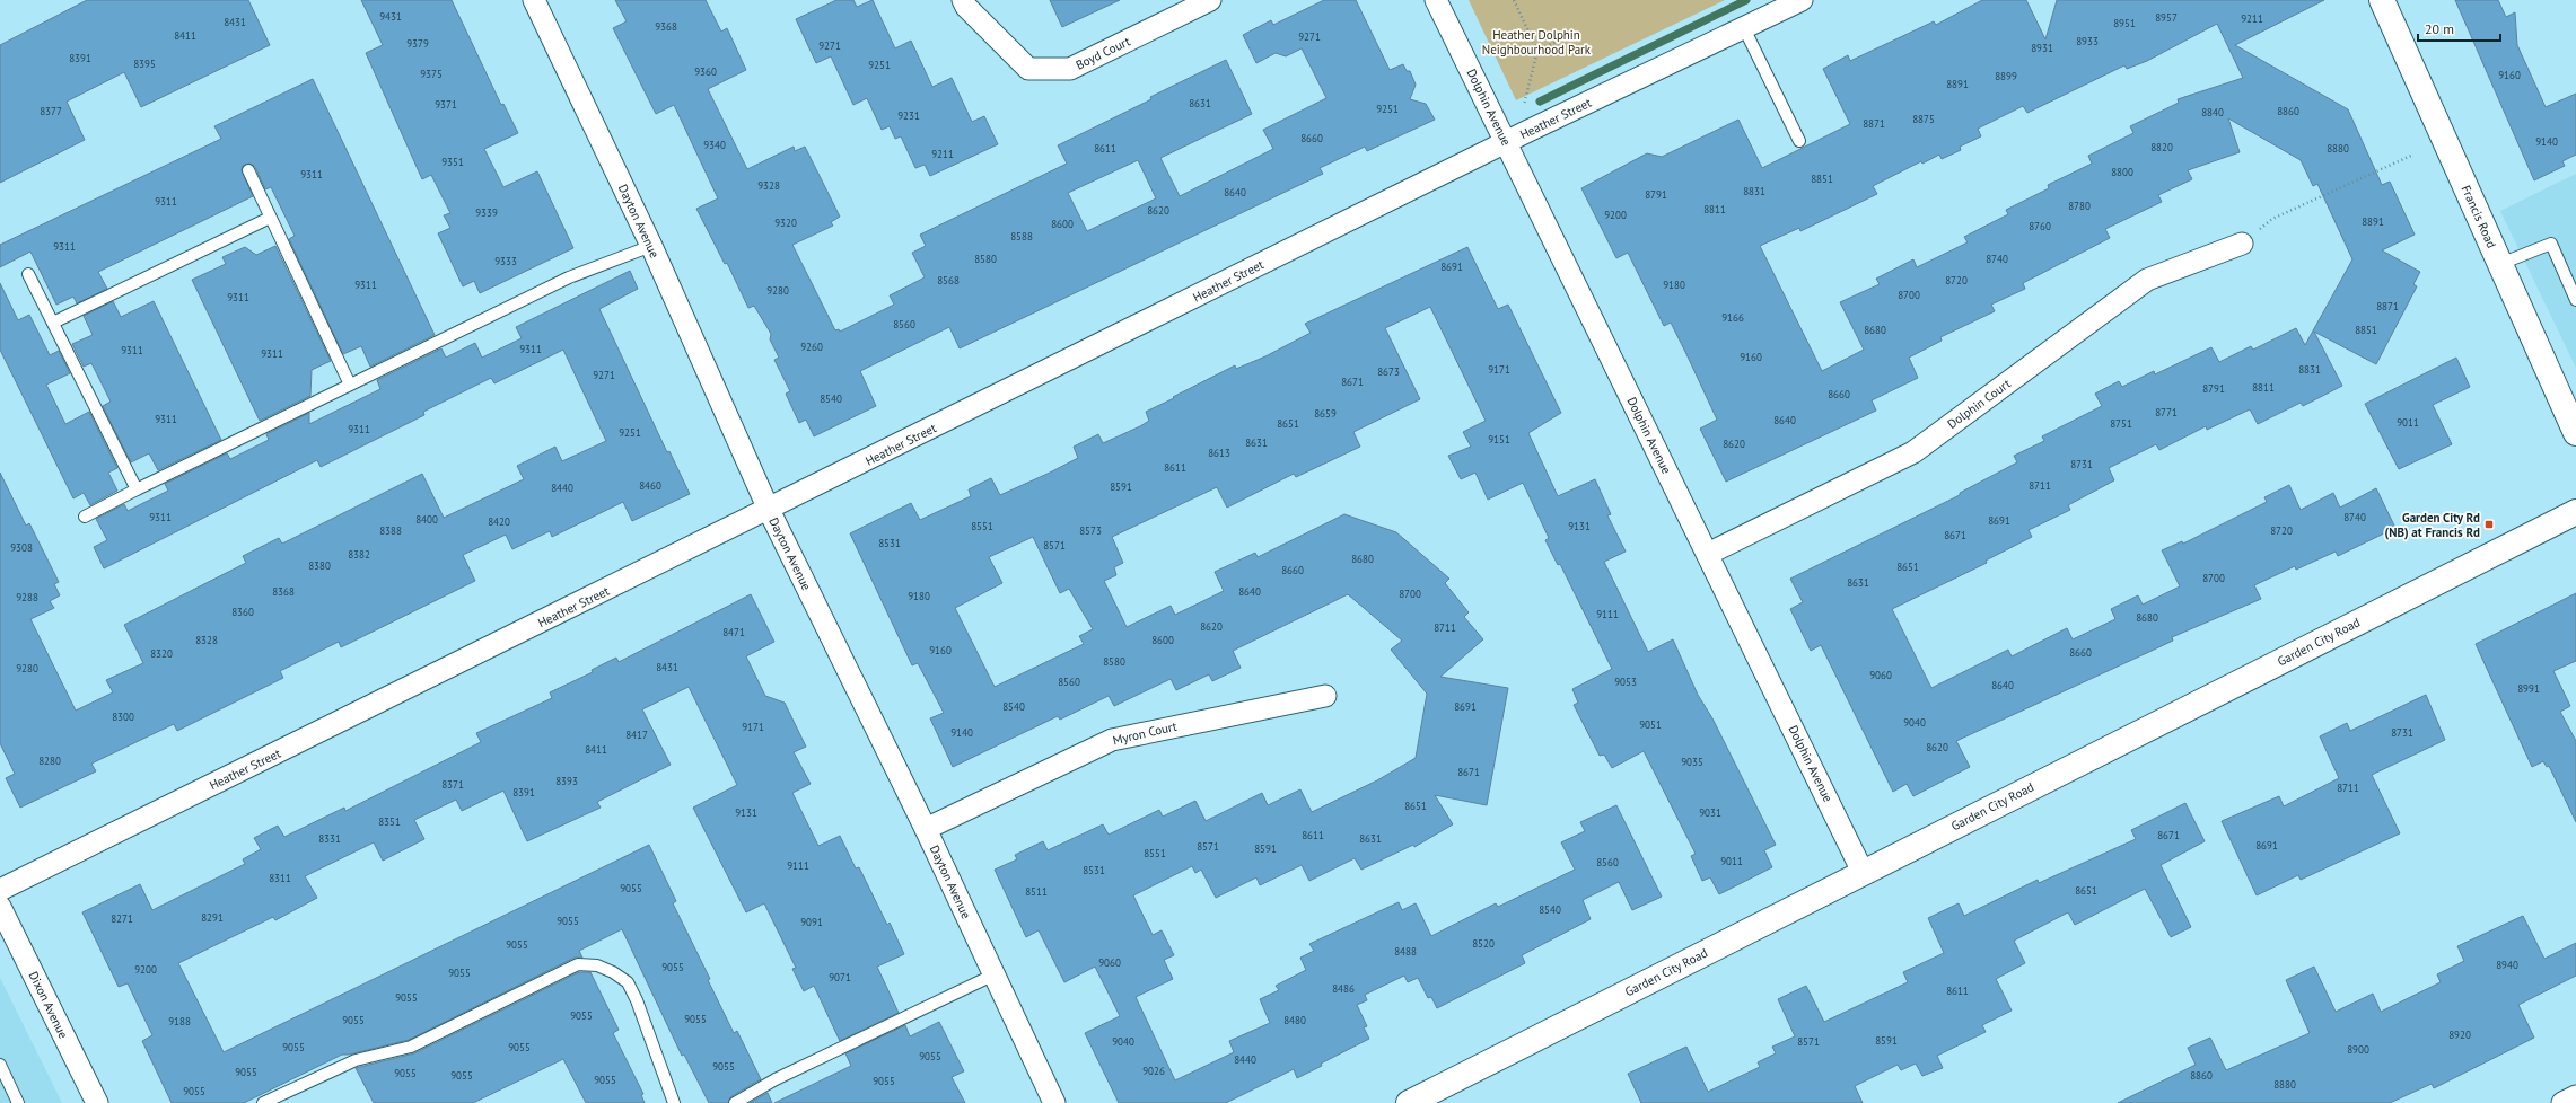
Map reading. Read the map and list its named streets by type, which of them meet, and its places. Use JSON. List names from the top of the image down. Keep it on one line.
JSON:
{"streets":{"street":["Boyd Court","Dolphin Avenue","Heather Street","Francis Road","Dayton Avenue","Dolphin Court","Garden City Road","Myron Court","Dixon Avenue"]},"crossings":[["Dolphin Avenue","Heather Street"],["Dolphin Avenue","Dolphin Court"],["Dolphin Avenue","Garden City Road"],["Heather Street","Dayton Avenue"],["Dayton Avenue","Myron Court"]],"parks":["Heather Dolphin Neighbourhood Park"],"places":{"transit":["Garden City Rd (NB) at Francis Rd"]},"house_numbers":["9431","8957","9211","8431","8951","9368","8411","9271","8933","9379","9271","8931","8391","8395","9251","9360","9375","9160","8899","8891","8631","9371","9251","8377","8860","8840","9231","8875","8871","8660","9140","9340","8820","8611","8880","9211","9351","8800","9311","8851","9328","8831","8640","8791","9311","8780","8811","8620","9339","9200","8891","9320","8600","8760","8588","9311","8580","8740","9333","8691","8568","8720","9311","9180","9280","8700","9311","8871","9166","8560","8680","8851","9260","9311","9311","9311","9160","9171","8831","8673","9271","8671","8811","8791","8660","8540","8771","8659","9311","8640","9011","8651","8751","9311","9251","9151","8631","8620","8613","8731","8611","8460","8711","8591","8440","9311","8740","8400","8691","8420","8551","9131","8388","8573","8720","8671","8531","8571","9308","8382","8680","8380","8651","8660","8700","8631","8368","8640","8700","9180","9288","8360","9111","8680","8620","8711","8471","8328","8600","9160","8660","8320","8580","8431","9280","9060","8560","9053","8640","8991","8540","8691","8300","9040","9051","9171","9140","8731","8417","8620","8411","8280","9035","8671","8393","8371","8711","8391","8651","9131","9031","8351","8611","8671","8331","8631","8691","8571","8591","8551","9011","8560","9111","8531","8311","9055","8651","8511","8540","8291","8271","9055","9091","8520","9055","8488","9060","8940","9055","9200","9055","9071","8486","8611","9055","9055","9055","9055","8480","9188","8920","8591","9040","8571","9055","9055","8900","9055","8440","9055","9026","9055","9055","9055","8860","9055","9055","8880","9055"],"scale_bar":"20 m"}
